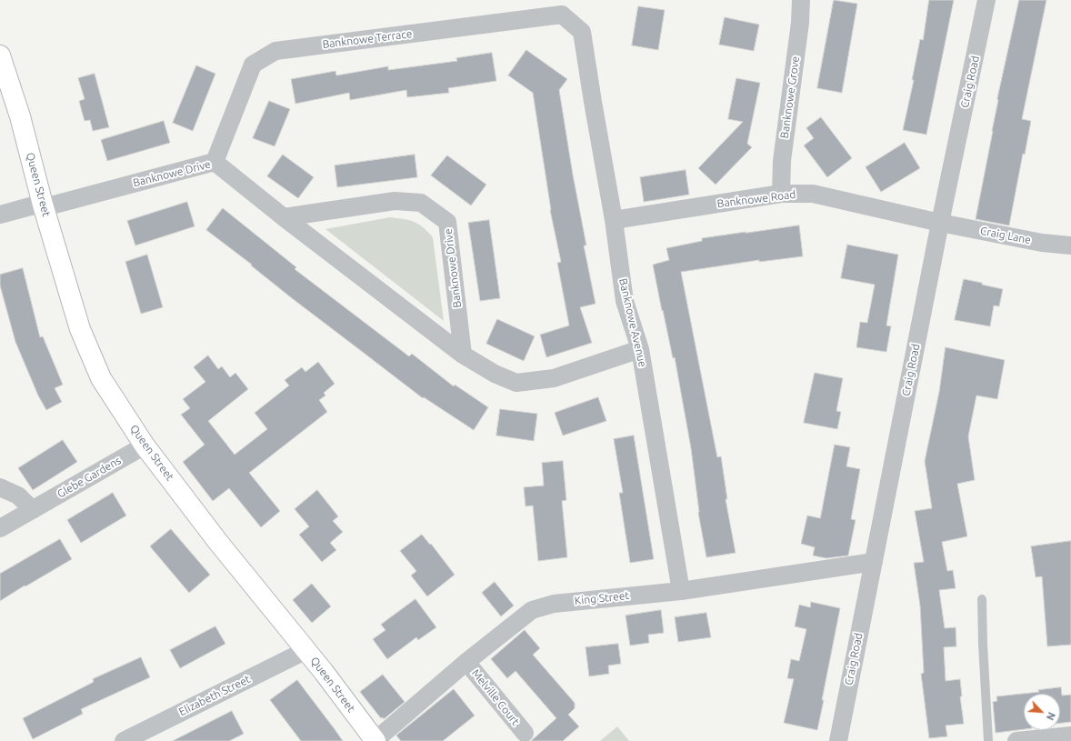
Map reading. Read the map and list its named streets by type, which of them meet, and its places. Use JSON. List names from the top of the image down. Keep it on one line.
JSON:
{"streets":{"main road":["Queen Street"],"street":["Banknowe Terrace","Craig Road","Banknowe Grove","Banknowe Drive","Banknowe Road","Craig Lane","Banknowe Avenue","Glebe Gardens","King Street","Elizabeth Street","Melville Court"]},"crossings":[["Banknowe Terrace","Banknowe Drive"],["Banknowe Terrace","Banknowe Avenue"],["Craig Road","Banknowe Road"],["Craig Road","Craig Lane"],["Craig Road","King Street"],["Banknowe Grove","Banknowe Road"],["Banknowe Drive","Queen Street"],["Banknowe Drive","Banknowe Avenue"],["Queen Street","Glebe Gardens"],["Queen Street","King Street"],["Queen Street","Elizabeth Street"],["Banknowe Road","Craig Lane"],["Banknowe Road","Banknowe Avenue"],["Banknowe Avenue","King Street"],["King Street","Melville Court"]],"north":"bottom right"}
